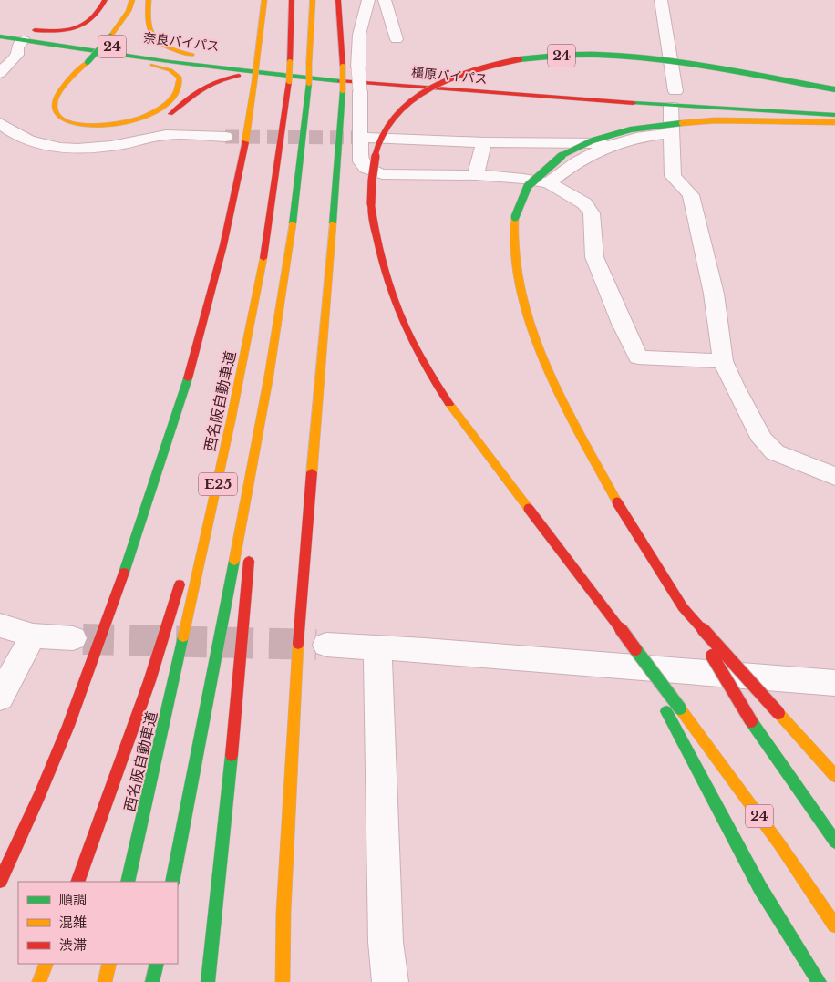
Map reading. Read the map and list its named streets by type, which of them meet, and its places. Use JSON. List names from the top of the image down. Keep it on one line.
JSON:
{"streets":{"highway":["奈良バイパス","24","橿原バイパス","西名阪自動車道","E25"]},"crossings":[["奈良バイパス","橿原バイパス"],["24","橿原バイパス"]],"legend":["順調","混雑","渋滞"]}
